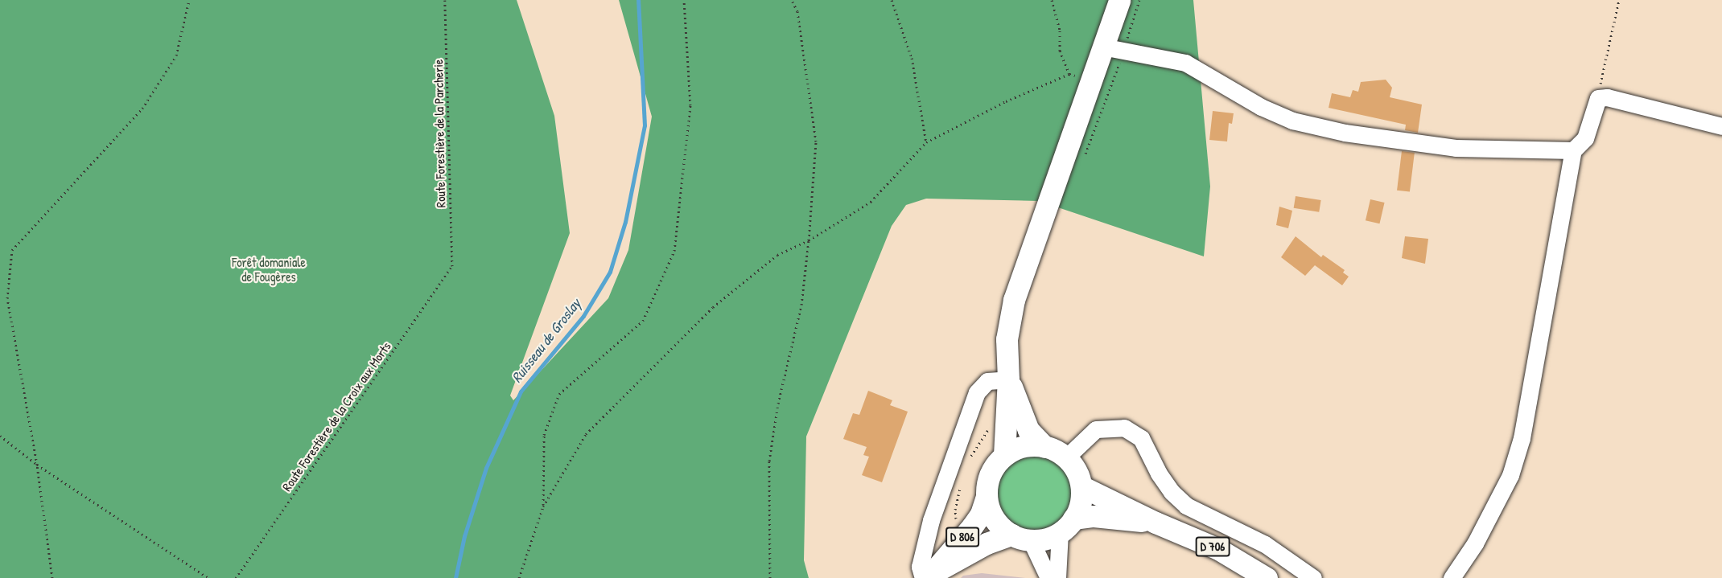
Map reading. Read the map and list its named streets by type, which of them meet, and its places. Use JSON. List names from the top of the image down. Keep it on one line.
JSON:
{"streets":{"main road":["D 806","D 706"],"path":["Route Forestière de la Parcherie","Route Forestière de la Croix aux Morts"]},"crossings":[["Route Forestière de la Parcherie","Route Forestière de la Croix aux Morts"],["D 806","D 706"]],"water":["Ruisseau de Groslay"],"parks":["Forêt domaniale de Fougères"]}
